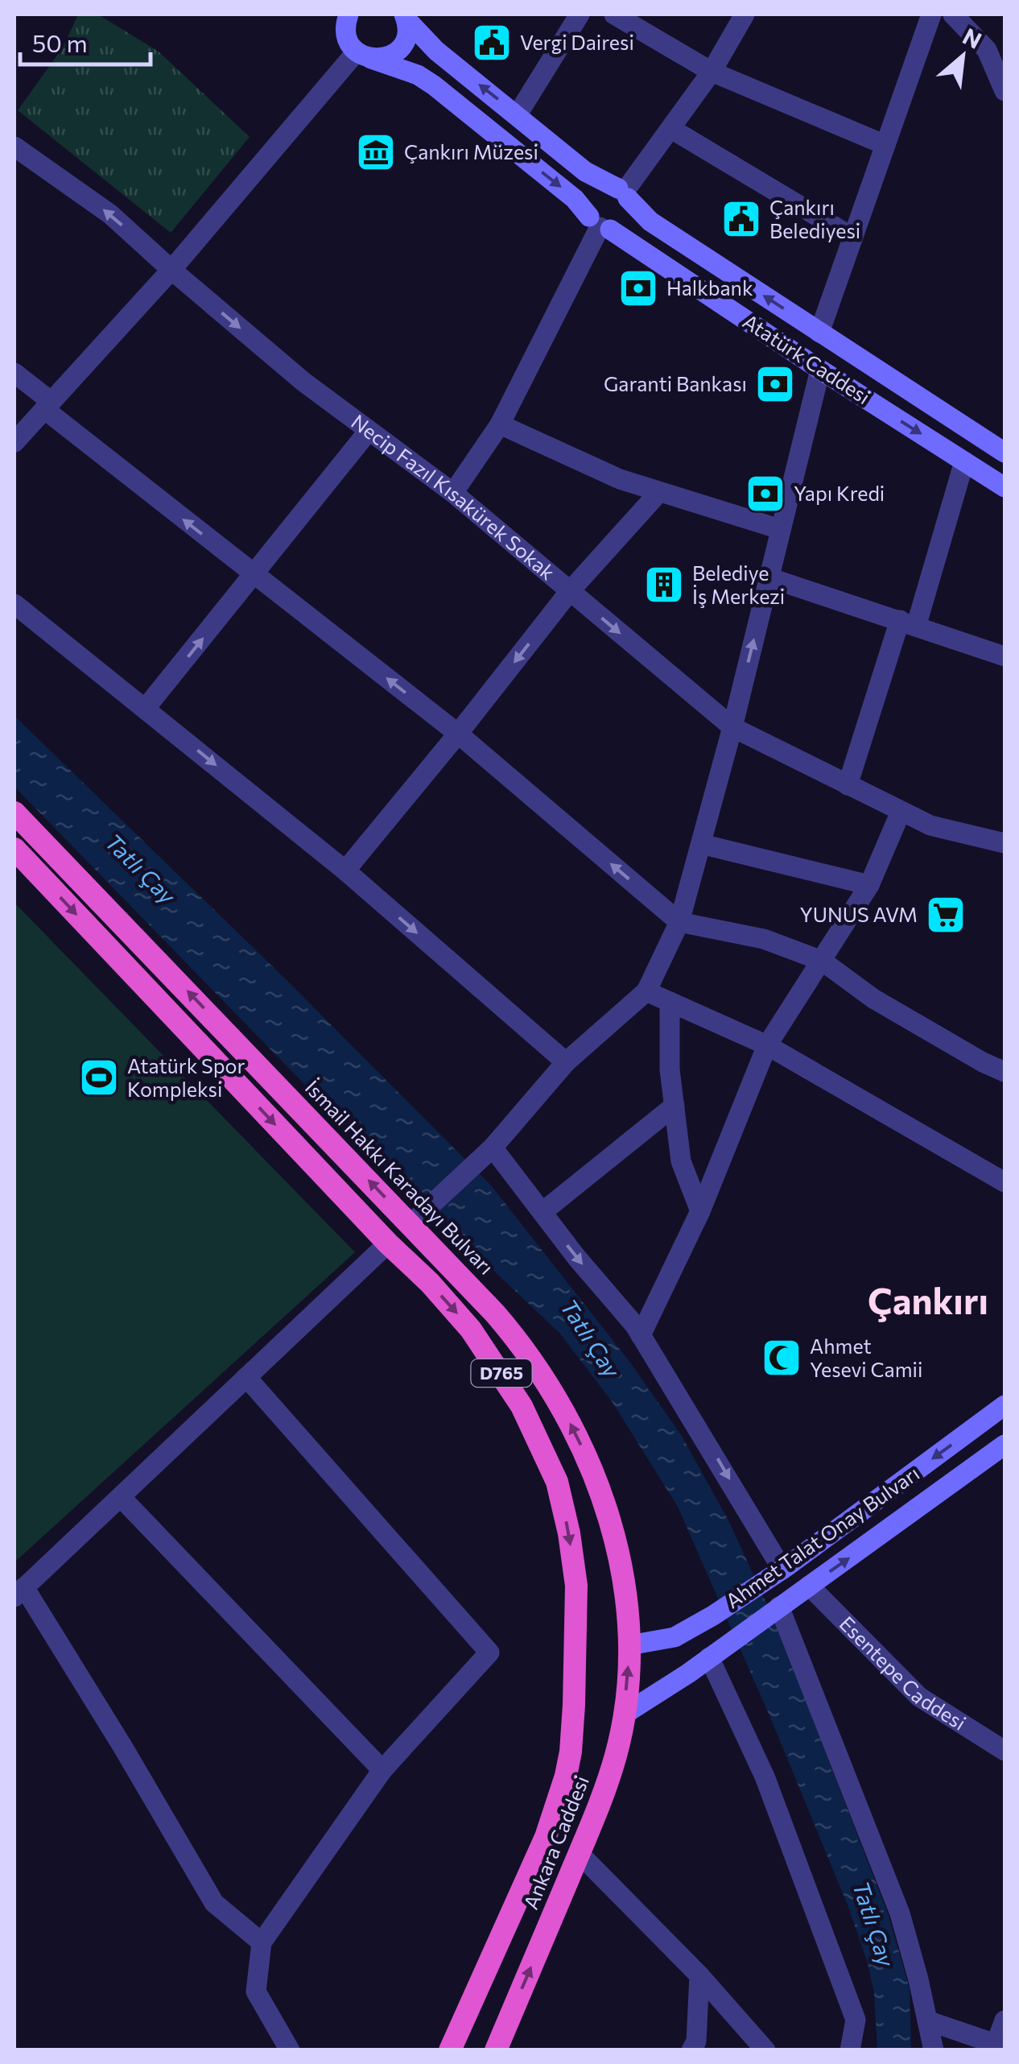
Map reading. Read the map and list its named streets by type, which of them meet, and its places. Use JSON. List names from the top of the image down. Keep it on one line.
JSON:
{"streets":{"highway":["İsmail Hakkı Karadayı Bulvarı","D765","Ankara Caddesi"],"main road":["Atatürk Caddesi","Ahmet Talat Onay Bulvarı"],"street":["Necip Fazıl Kısakürek Sokak","Esentepe Caddesi"]},"crossings":[["İsmail Hakkı Karadayı Bulvarı","Ahmet Talat Onay Bulvarı"],["İsmail Hakkı Karadayı Bulvarı","Ankara Caddesi"],["Ahmet Talat Onay Bulvarı","Esentepe Caddesi"],["Ahmet Talat Onay Bulvarı","Ankara Caddesi"]],"one_way":["Ankara Caddesi"],"districts":["Çankırı"],"water":["Tatlı Çay"],"places":{"public building":["Vergi Dairesi","Çankırı Belediyesi"],"museum":["Çankırı Müzesi"],"bank":["Halkbank","Garanti Bankası","Yapı Kredi"],"building":["Belediye İş Merkezi"],"supermarket":["YUNUS AVM"],"sports":["Atatürk Spor Kompleksi"],"mosque":["Ahmet Yesevi Camii"]},"scale_bar":"50 m","north":"top right"}
